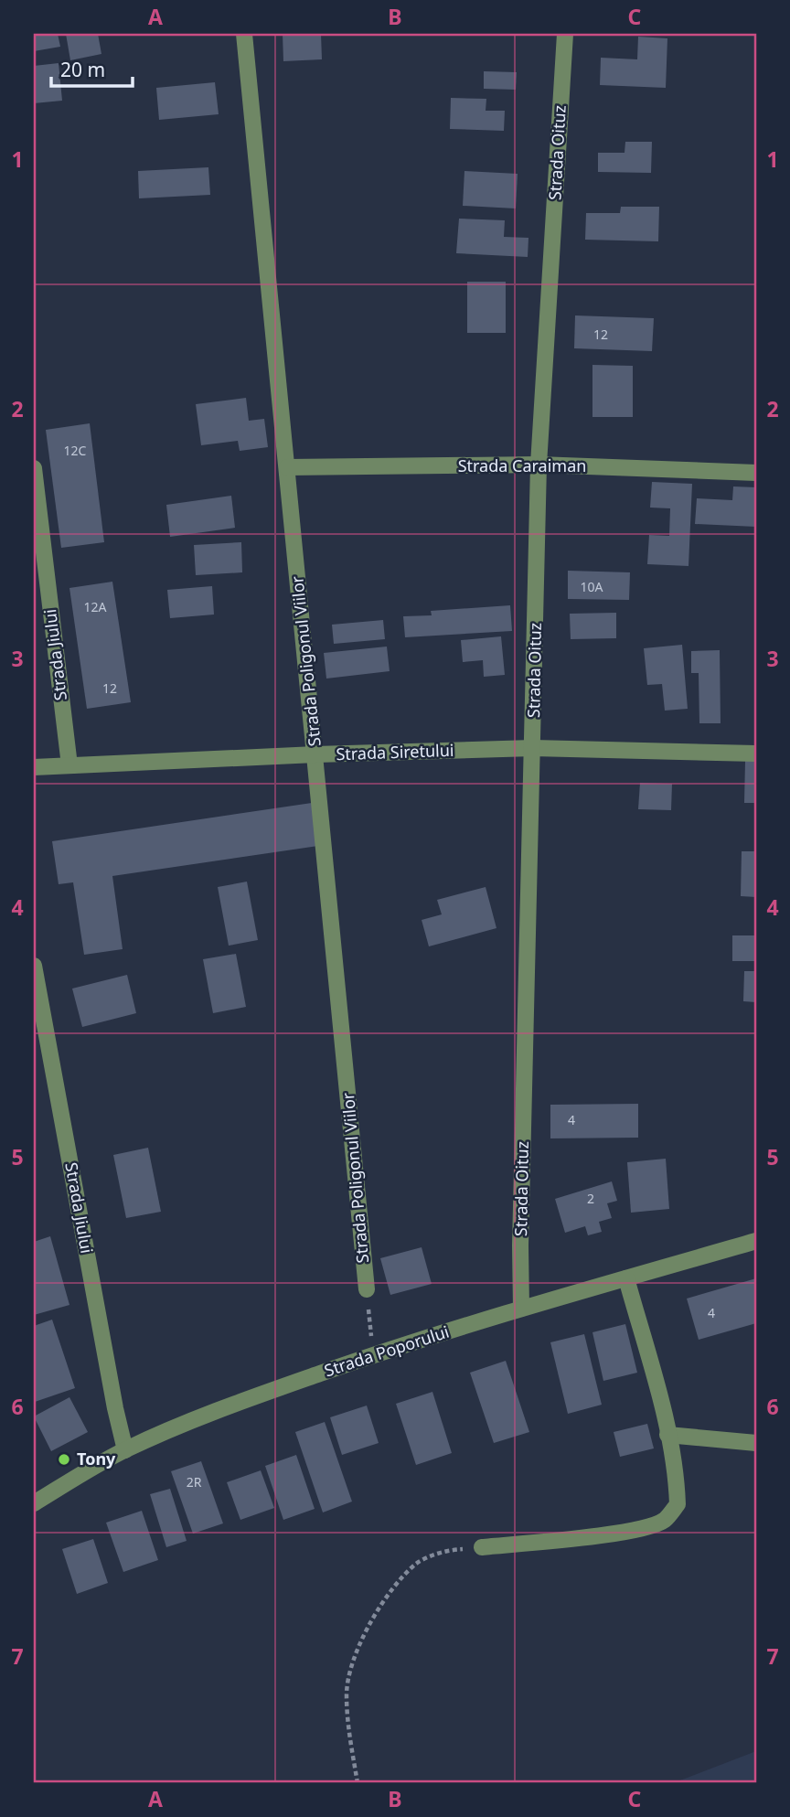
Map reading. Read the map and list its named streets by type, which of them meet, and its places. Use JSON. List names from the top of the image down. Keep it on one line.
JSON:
{"streets":{"street":["Strada Oituz","Strada Caraiman","Strada Jiului","Strada Poligonul Viilor","Strada Siretului","Strada Poporului"]},"crossings":[["Strada Oituz","Strada Caraiman"],["Strada Oituz","Strada Siretului"],["Strada Oituz","Strada Poporului"],["Strada Caraiman","Strada Poligonul Viilor"],["Strada Jiului","Strada Siretului"],["Strada Jiului","Strada Poporului"],["Strada Poligonul Viilor","Strada Siretului"]],"places":["Tony"],"house_numbers":["12","12C","10A","12A","12","4","2","4","2R"],"scale_bar":"20 m","grid":{"columns":["A","B","C"],"rows":["1","2","3","4","5","6","7"]}}
